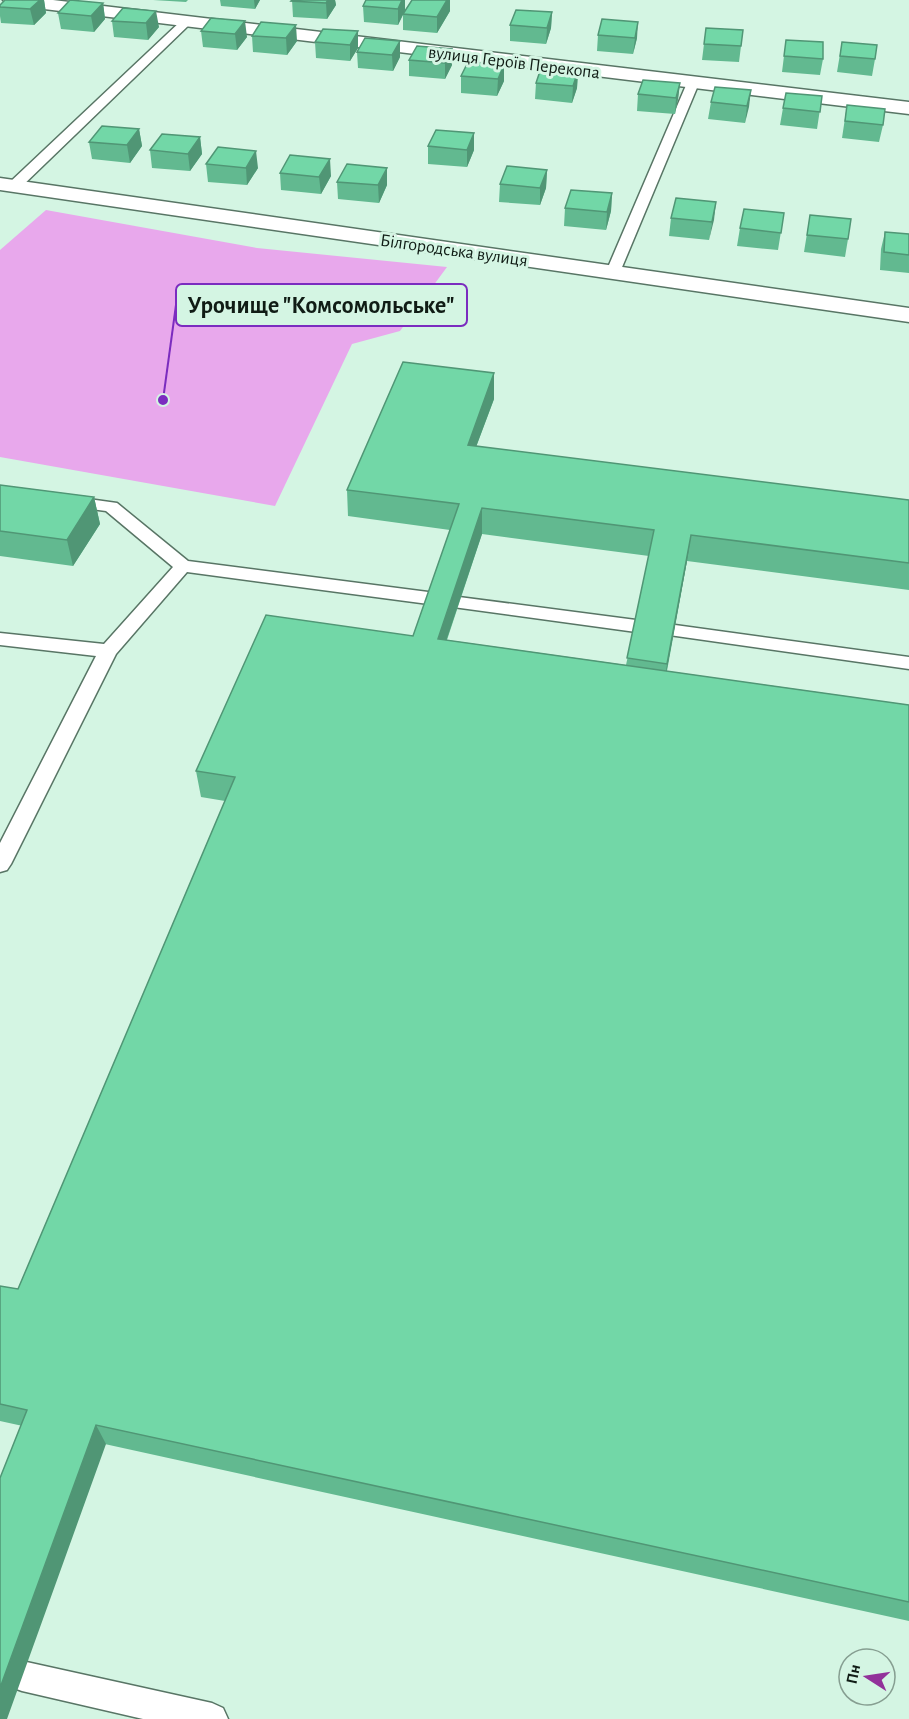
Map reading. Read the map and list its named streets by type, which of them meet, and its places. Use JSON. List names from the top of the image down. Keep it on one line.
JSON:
{"streets":{"street":["вулиця Героїв Перекопа","Білгородська вулиця"]},"places":["Урочище \"Комсомольське\""],"north":"left"}
